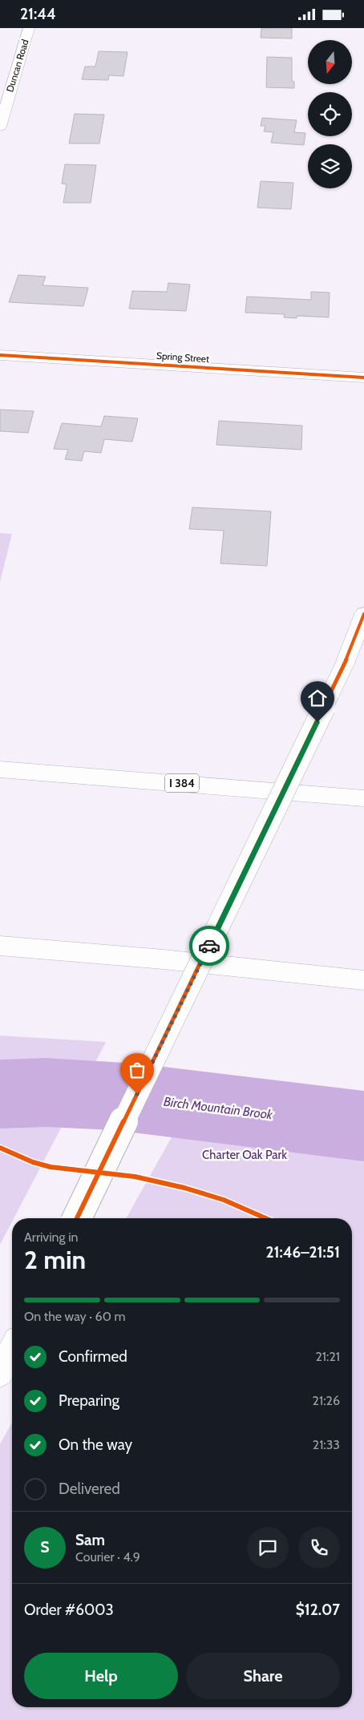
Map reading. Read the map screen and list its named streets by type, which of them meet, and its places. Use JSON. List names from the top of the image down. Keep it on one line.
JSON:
{"streets":{"main road":["Duncan Road","Spring Street","I 384"]},"water":["Birch Mountain Brook"],"parks":["Charter Oak Park"],"north":"bottom","page":{"status":"21:44","heading":["2 min","Arriving in","21:46–21:51"],"panel":["Sam","Courier · 4.9","Order #6003","$12.07"],"bar":"On the way · 60 m","list":[["Confirmed","21:21"],["Preparing","21:26"],["On the way","21:33"],"Delivered"],"round":"S","buttons":["Help","Share"]}}
